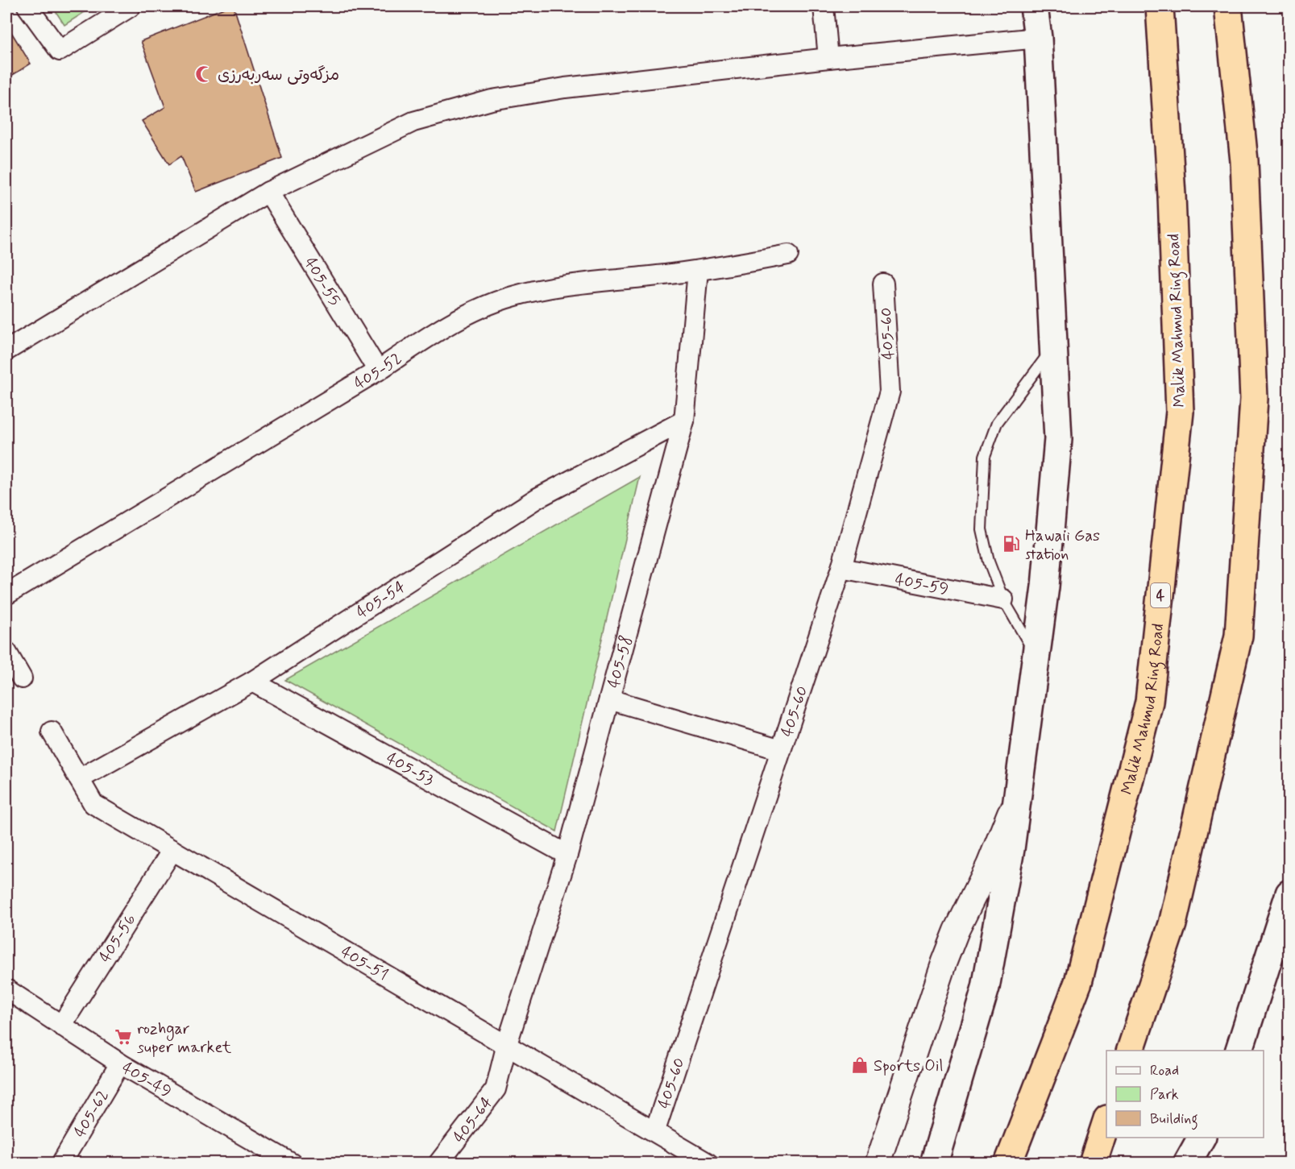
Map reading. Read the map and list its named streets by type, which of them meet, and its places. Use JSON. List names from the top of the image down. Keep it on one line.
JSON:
{"streets":{"highway":["Malik Mahmud Ring Road","4"],"street":["405-55","405-60","405-52","405-59","405-54","405-58","405-53","405-56","405-51","405-49","405-62","405-64"]},"crossings":[["405-55","405-52"],["405-60","405-59"],["405-60","405-51"],["405-52","405-58"],["405-54","405-58"],["405-54","405-53"],["405-54","405-51"],["405-58","405-53"],["405-58","405-51"],["405-58","405-64"],["405-56","405-51"],["405-56","405-49"],["405-51","405-64"],["405-49","405-62"]],"places":{"mosque":["مزگەوتی سەربەرزی"],"fuel station":["Hawaii Gas station"],"supermarket":["rozhgar super market"],"shop":["Sports Oil"]},"legend":["Road","Park","Building"]}
